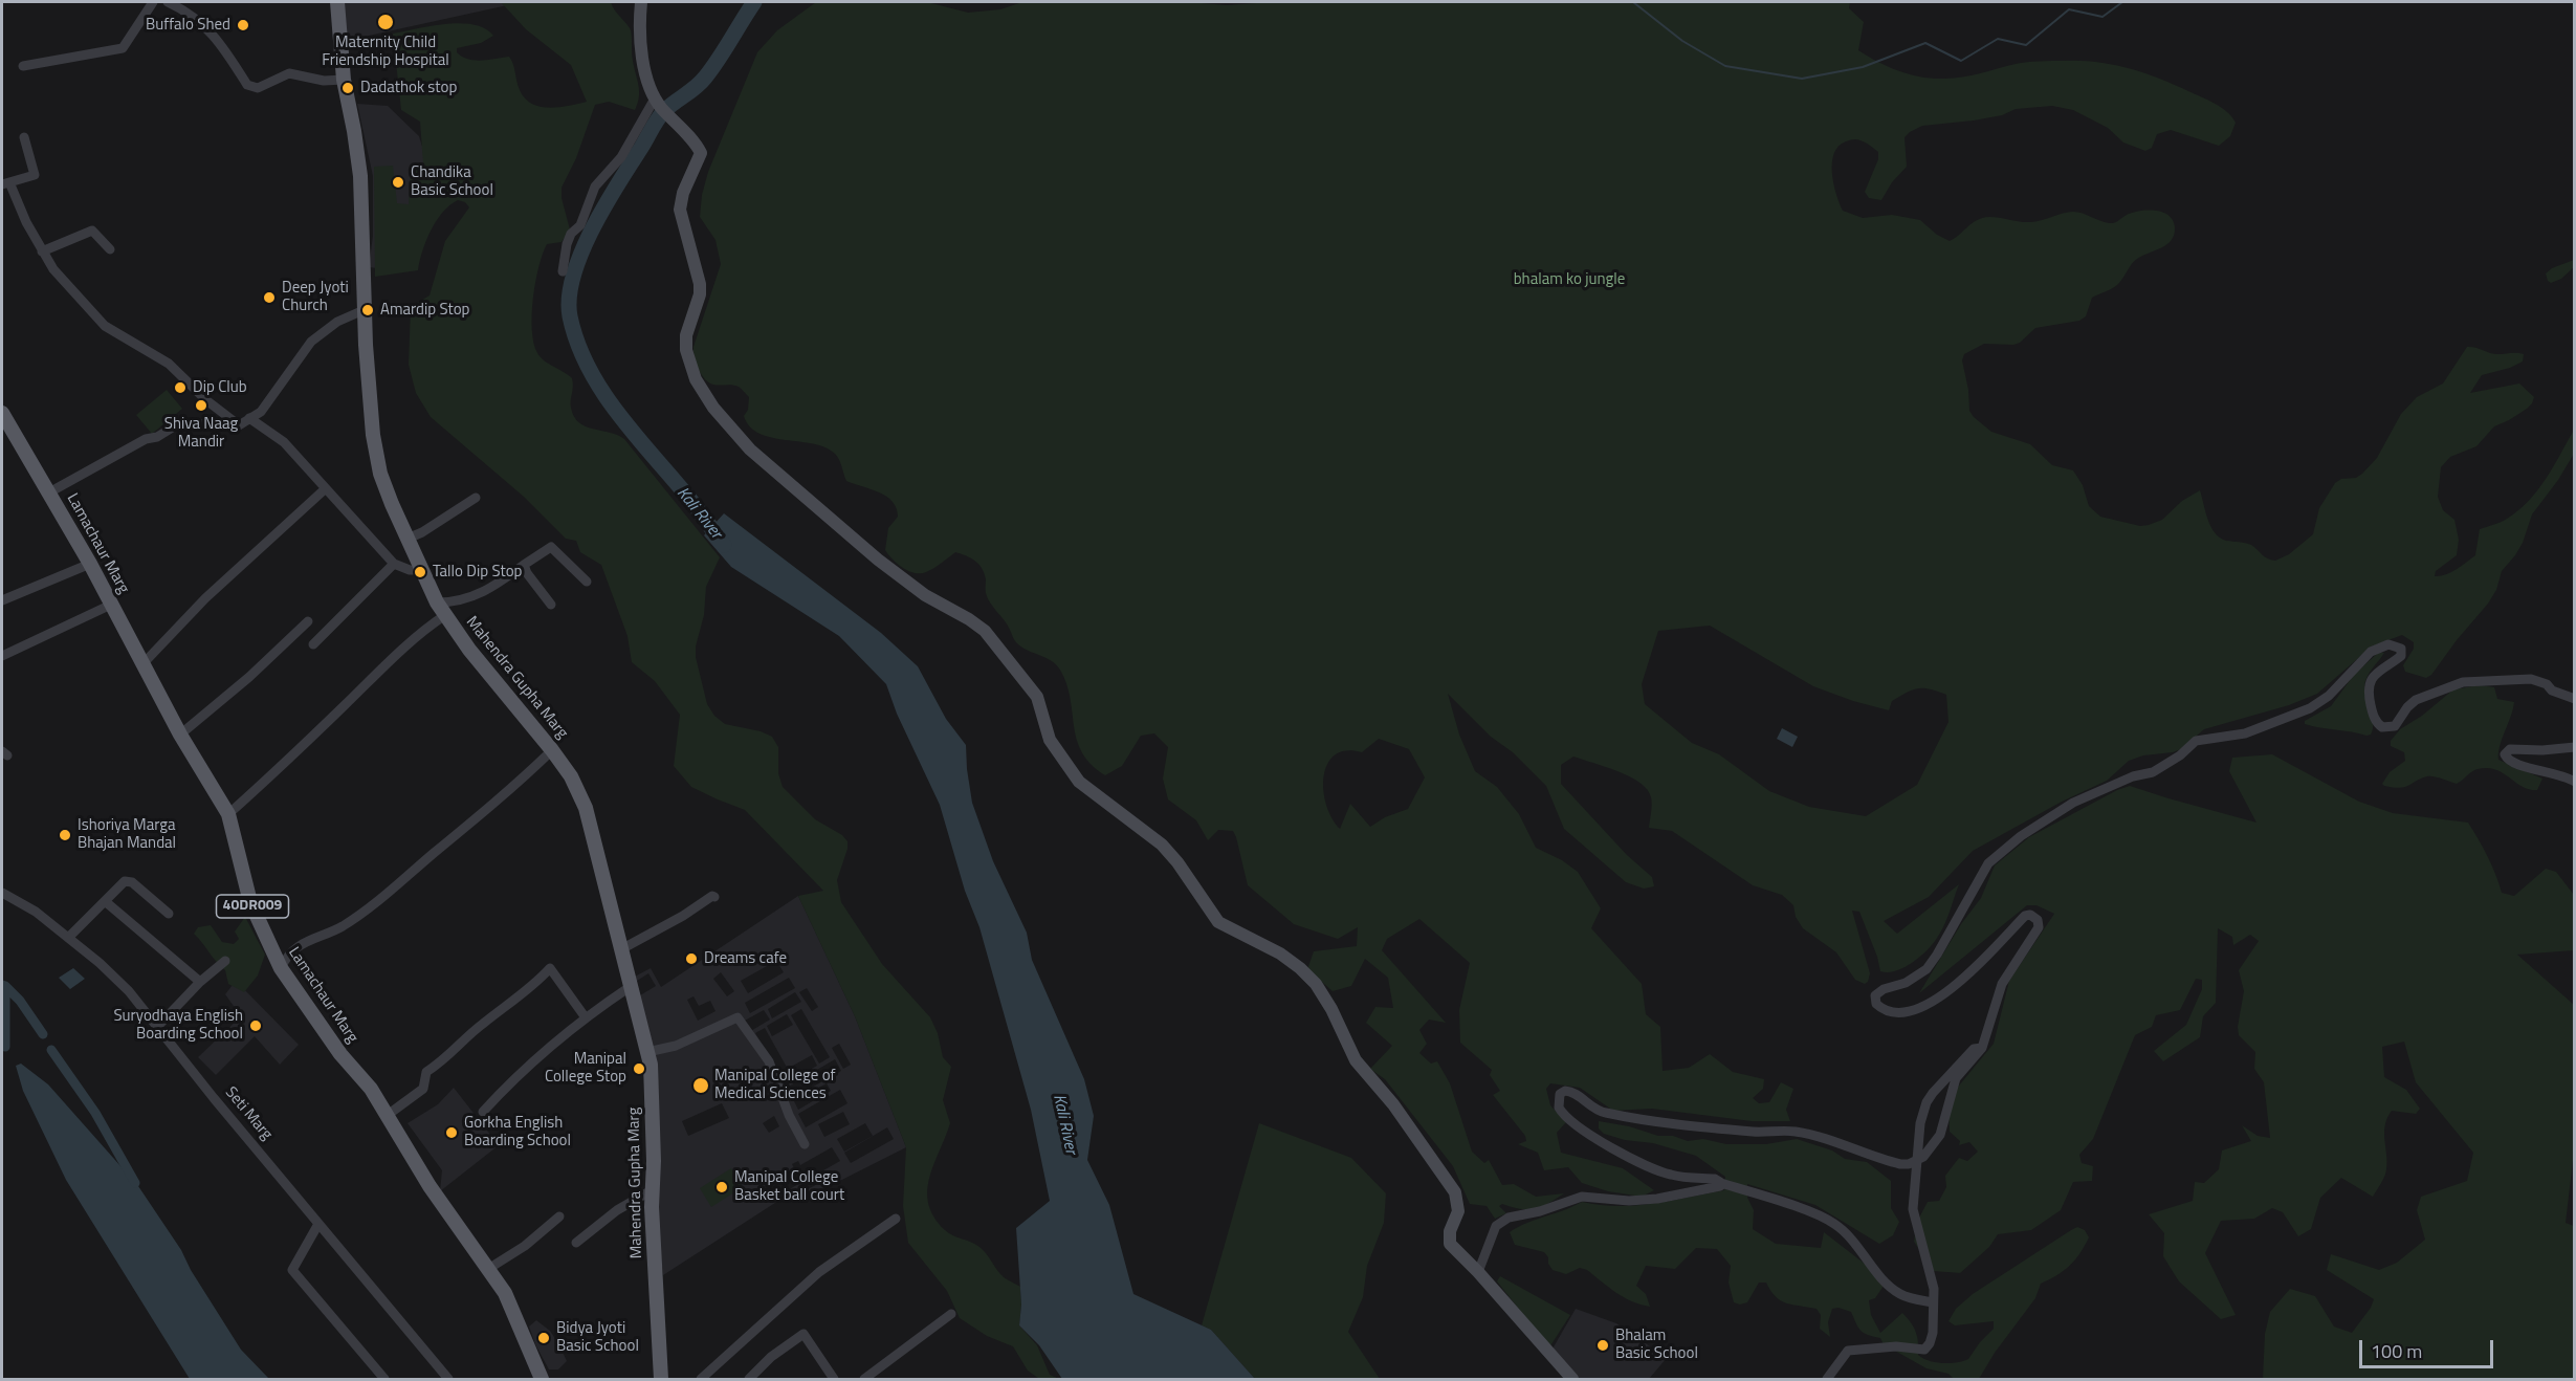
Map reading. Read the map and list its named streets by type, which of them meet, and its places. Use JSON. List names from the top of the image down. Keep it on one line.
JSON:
{"streets":{"main road":["Lamachaur Marg","Mahendra Gupha Marg","40DR009"],"street":["Seti Marg"]},"water":["Kali River"],"parks":["bhalam ko jungle"],"places":["Maternity Child Friendship Hospital","Buffalo Shed","Dadathok stop","Chandika Basic School","Deep Jyoti Church","Amardip Stop","Dip Club","Shiva Naag Mandir","Tallo Dip Stop","Ishoriya Marga Bhajan Mandal","Dreams cafe","Suryodhaya English Boarding School","Manipal College Stop","Manipal College of Medical Sciences","Gorkha English Boarding School","Manipal College Basket ball court","Bidya Jyoti Basic School","Bhalam Basic School"],"scale_bar":"100 m"}
